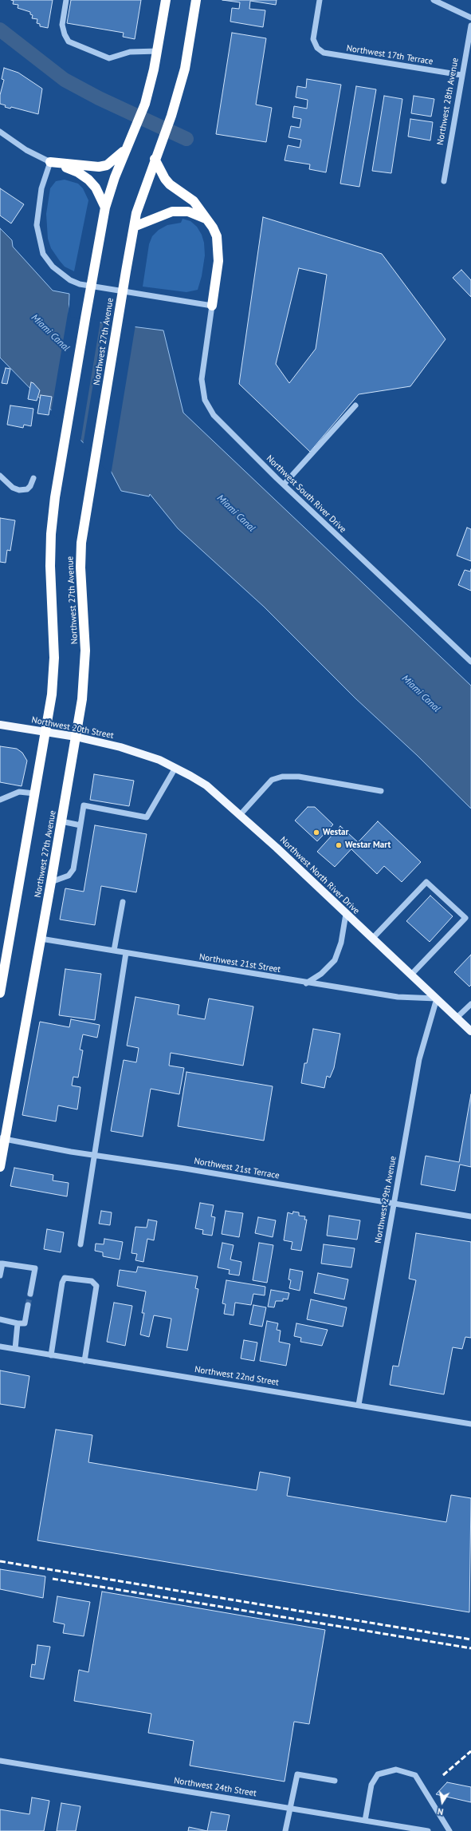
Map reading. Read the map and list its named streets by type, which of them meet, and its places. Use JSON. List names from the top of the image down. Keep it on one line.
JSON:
{"streets":{"highway":["Northwest 27th Avenue"],"main road":["Northwest 20th Street","Northwest North River Drive"],"street":["Northwest 17th Terrace","Northwest 28th Avenue","Northwest South River Drive","Northwest 21st Street","Northwest 21st Terrace","Northwest 29th Avenue","Northwest 22nd Street","Northwest 24th Street"]},"crossings":[["Northwest 17th Terrace","Northwest 28th Avenue"],["Northwest 27th Avenue","Northwest 20th Street"],["Northwest 27th Avenue","Northwest 21st Street"],["Northwest 27th Avenue","Northwest 21st Terrace"],["Northwest 20th Street","Northwest North River Drive"],["Northwest North River Drive","Northwest 21st Street"],["Northwest North River Drive","Northwest 29th Avenue"],["Northwest 21st Street","Northwest 29th Avenue"],["Northwest 21st Terrace","Northwest 29th Avenue"],["Northwest 29th Avenue","Northwest 22nd Street"]],"water":["Miami Canal"],"places":["Westar","Westar Mart"],"north":"bottom"}
